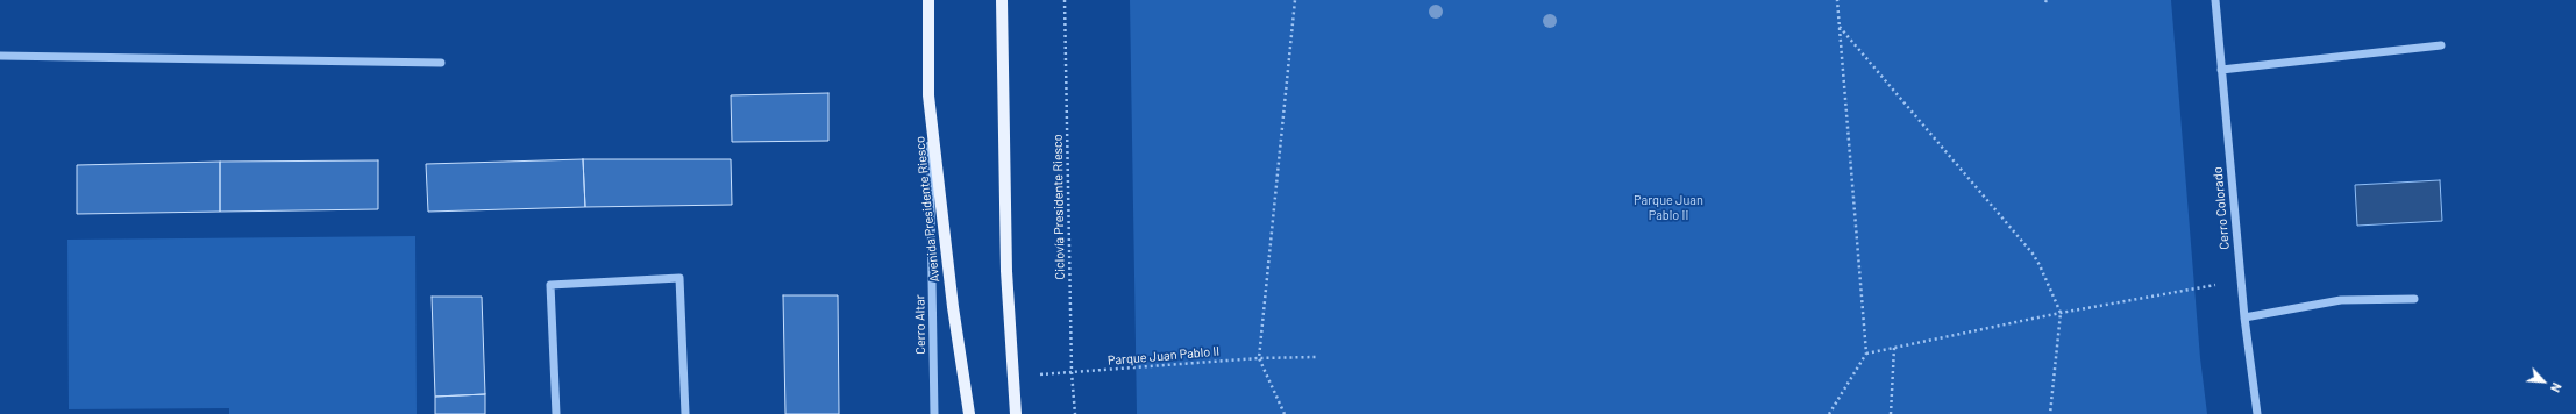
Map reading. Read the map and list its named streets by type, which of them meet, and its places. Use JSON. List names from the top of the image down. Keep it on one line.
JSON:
{"streets":{"main road":["Avenida Presidente Riesco"],"street":["Cerro Colorado","Cerro Altar"],"path":["Ciclovía Presidente Riesco","Parque Juan Pablo II"]},"crossings":[["Ciclovía Presidente Riesco","Parque Juan Pablo II"],["Avenida Presidente Riesco","Cerro Altar"]],"parks":["Parque Juan Pablo II"],"north":"bottom right"}
